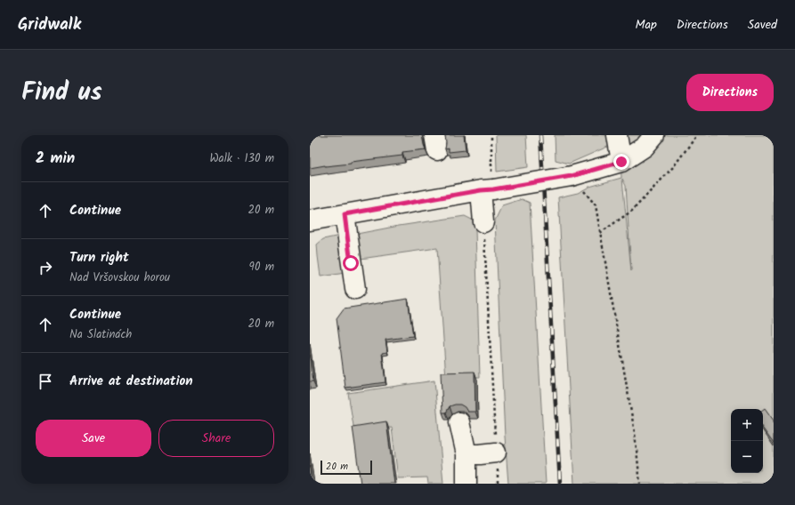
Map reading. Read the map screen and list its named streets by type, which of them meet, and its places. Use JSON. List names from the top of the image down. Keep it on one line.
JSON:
{"scale_bar":"20 m","page":{"header":"Gridwalk","nav":["Map","Directions","Saved"],"title":"Find us","buttons":["Directions",["Save","Share"]],"heading":["2 min","Walk · 130 m"],"list":[["Continue","20 m"],["Turn right","Nad Vršovskou horou","90 m"],["Continue","Na Slatinách","20 m"],"Arrive at destination"],"map_buttons":["+","−"],"scale":"20 m"}}
